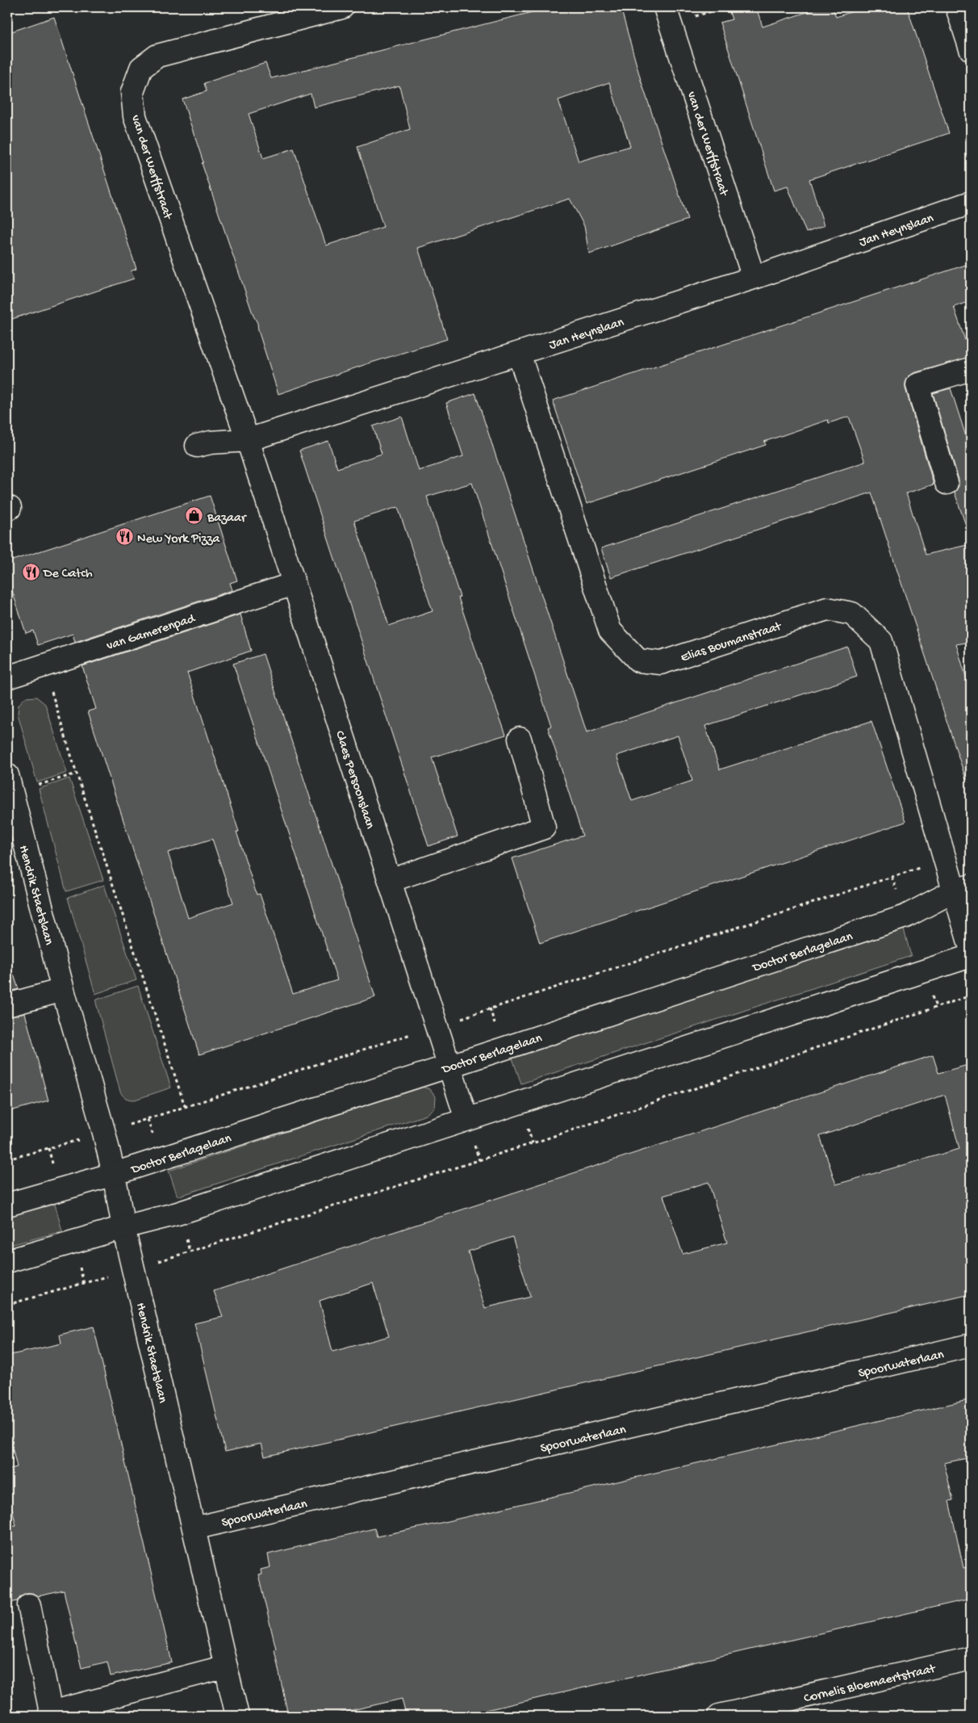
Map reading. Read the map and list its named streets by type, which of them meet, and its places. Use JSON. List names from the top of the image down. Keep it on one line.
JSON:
{"streets":{"street":["van der Werffstraat","Jan Heynslaan","van Gamerenpad","Elias Boumanstraat","Claes Persoonslaan","Hendrik Staetslaan","Doctor Berlagelaan","Spoorwaterlaan","Cornelis Bloemaertstraat"]},"crossings":[["van der Werffstraat","Jan Heynslaan"],["van der Werffstraat","Claes Persoonslaan"],["Jan Heynslaan","Elias Boumanstraat"],["Jan Heynslaan","Claes Persoonslaan"],["van Gamerenpad","Claes Persoonslaan"],["Elias Boumanstraat","Doctor Berlagelaan"],["Claes Persoonslaan","Doctor Berlagelaan"],["Hendrik Staetslaan","Doctor Berlagelaan"],["Hendrik Staetslaan","Spoorwaterlaan"]],"places":{"shop":["Bazaar"],"restaurant":["New York Pizza","De Catch"]}}
